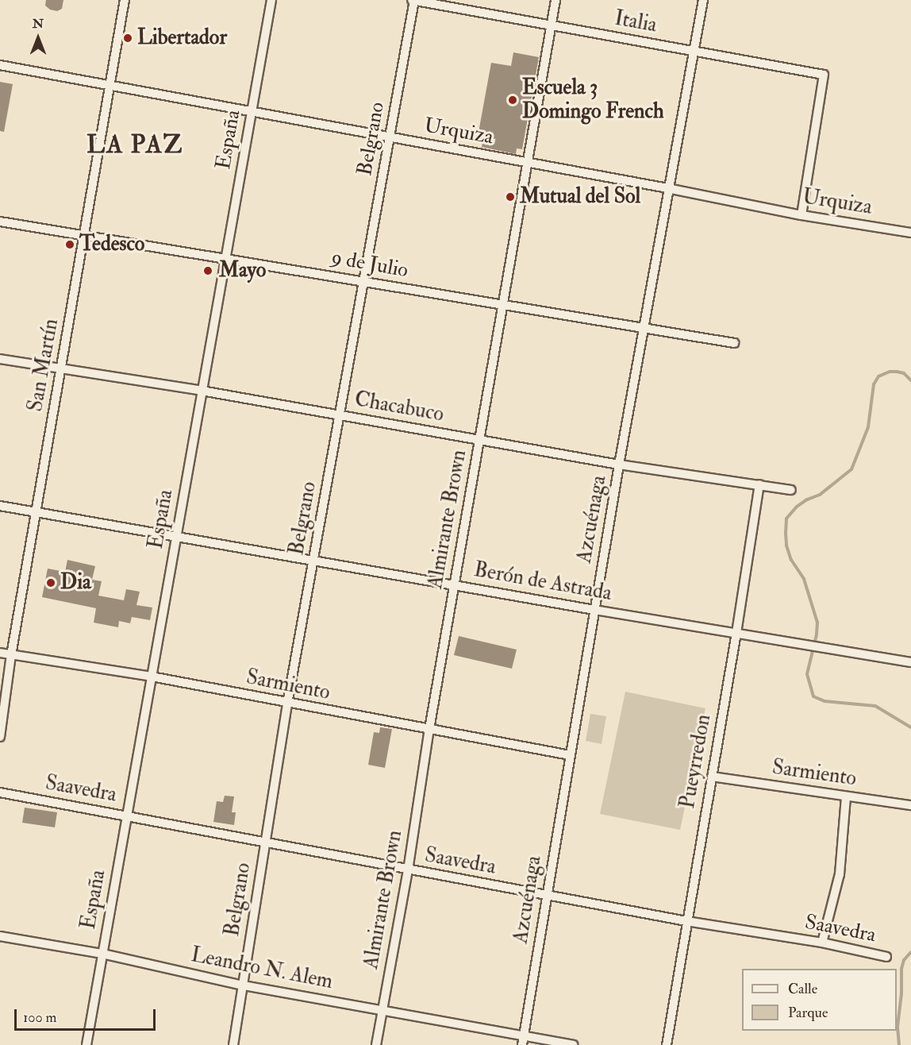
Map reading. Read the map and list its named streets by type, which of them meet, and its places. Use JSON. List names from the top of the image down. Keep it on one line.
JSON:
{"streets":{"street":["Italia","Urquiza","Belgrano","España","9 de Julio","San Martín","Chacabuco","Almirante Brown","Azcuénaga","Berón de Astrada","Sarmiento","Pueyrredon","Saavedra","Leandro N. Alem"]},"crossings":[["Italia","Urquiza"],["Italia","Belgrano"],["Italia","Almirante Brown"],["Italia","Azcuénaga"],["Urquiza","Belgrano"],["Urquiza","España"],["Urquiza","San Martín"],["Urquiza","Almirante Brown"],["Urquiza","Azcuénaga"],["Belgrano","9 de Julio"],["Belgrano","Chacabuco"],["Belgrano","Berón de Astrada"],["Belgrano","Sarmiento"],["Belgrano","Saavedra"],["Belgrano","Leandro N. Alem"],["España","9 de Julio"],["España","Chacabuco"],["España","Berón de Astrada"],["España","Sarmiento"],["España","Saavedra"],["España","Leandro N. Alem"],["9 de Julio","San Martín"],["9 de Julio","Almirante Brown"],["9 de Julio","Azcuénaga"],["San Martín","Chacabuco"],["San Martín","Berón de Astrada"],["San Martín","Sarmiento"],["Chacabuco","Almirante Brown"],["Chacabuco","Azcuénaga"],["Chacabuco","Pueyrredon"],["Almirante Brown","Berón de Astrada"],["Almirante Brown","Sarmiento"],["Almirante Brown","Saavedra"],["Almirante Brown","Leandro N. Alem"],["Azcuénaga","Berón de Astrada"],["Azcuénaga","Sarmiento"],["Azcuénaga","Saavedra"],["Azcuénaga","Leandro N. Alem"],["Berón de Astrada","Pueyrredon"],["Sarmiento","Pueyrredon"],["Pueyrredon","Saavedra"]],"districts":["LA PAZ"],"places":["Libertador","Escuela 3 Domingo French","Mutual del Sol","Tedesco","Mayo","Dia"],"legend":["Calle","Parque"],"scale_bar":"100 m","north":"top"}
